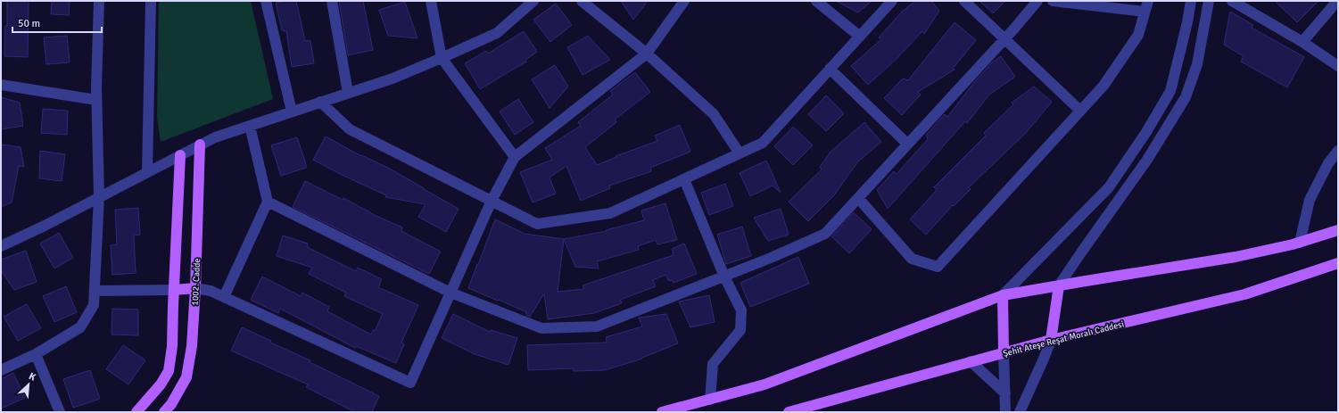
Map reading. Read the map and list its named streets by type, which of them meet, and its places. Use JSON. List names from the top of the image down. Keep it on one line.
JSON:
{"streets":{"main road":["1002. Cadde","Şehit Ateşe Reşat Moralı Caddesi"]},"scale_bar":"50 m","north":"top right"}
